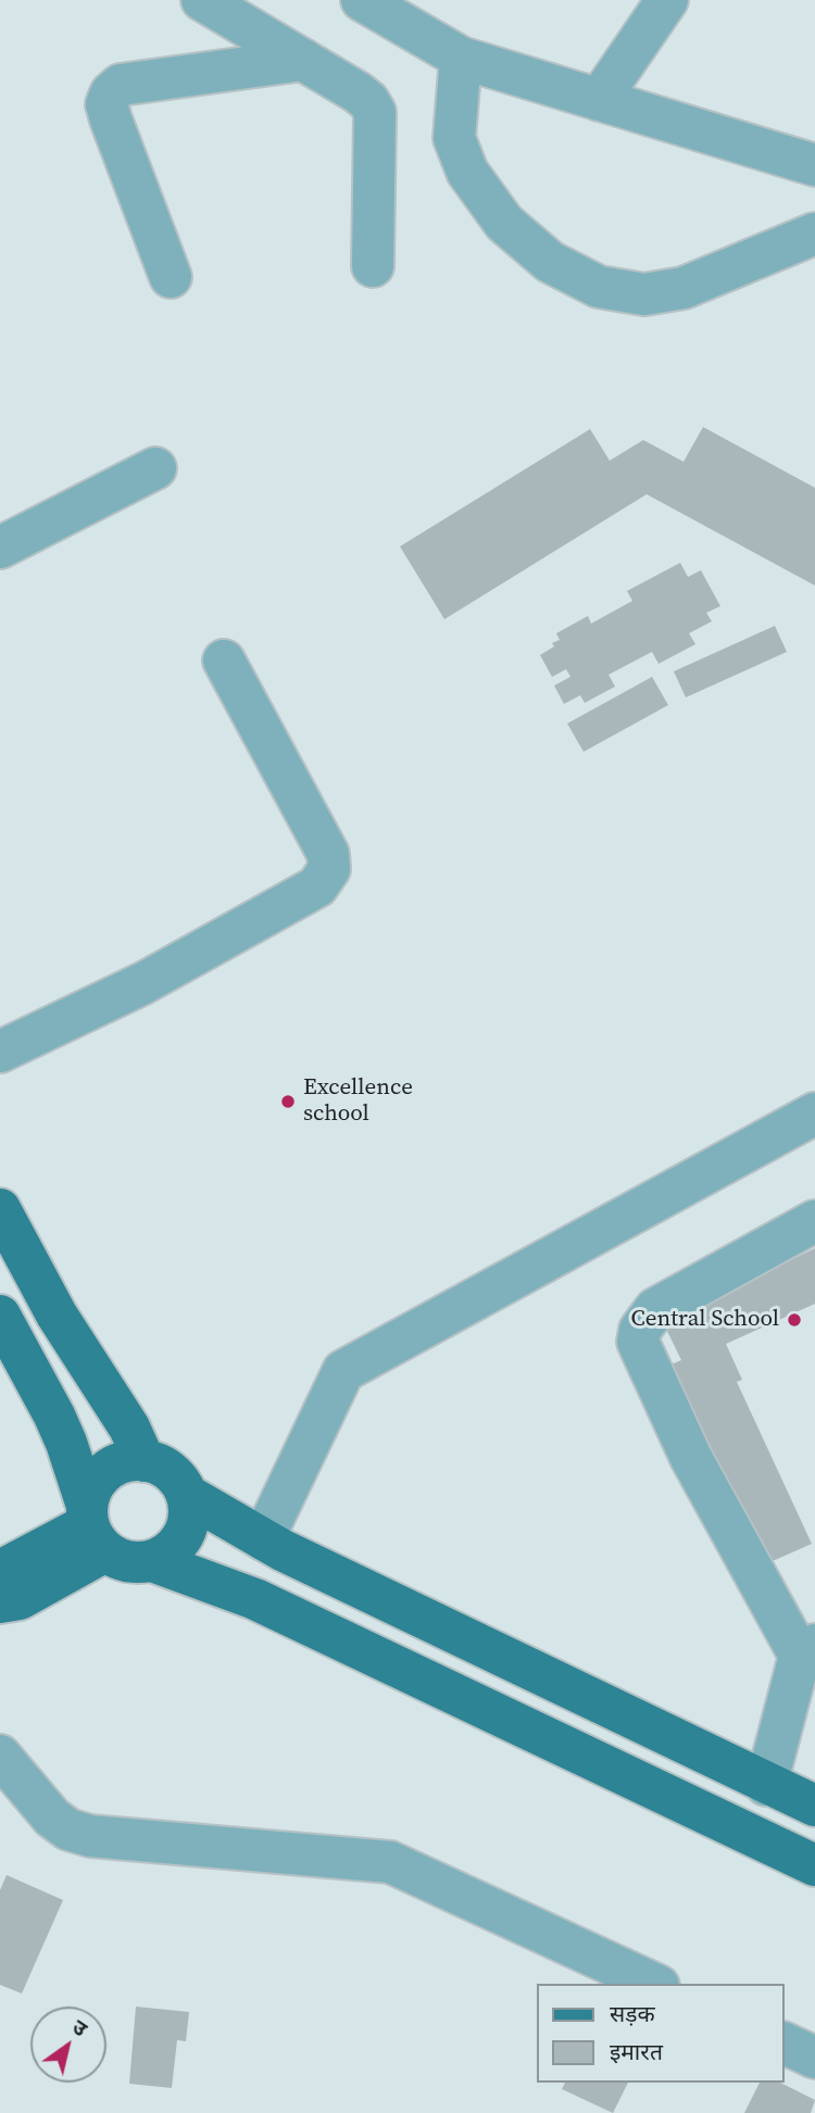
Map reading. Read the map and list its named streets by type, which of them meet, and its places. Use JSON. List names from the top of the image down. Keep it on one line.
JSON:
{"places":["Excellence school","Central School"],"legend":["सड़क","इमारत"],"north":"top right"}
